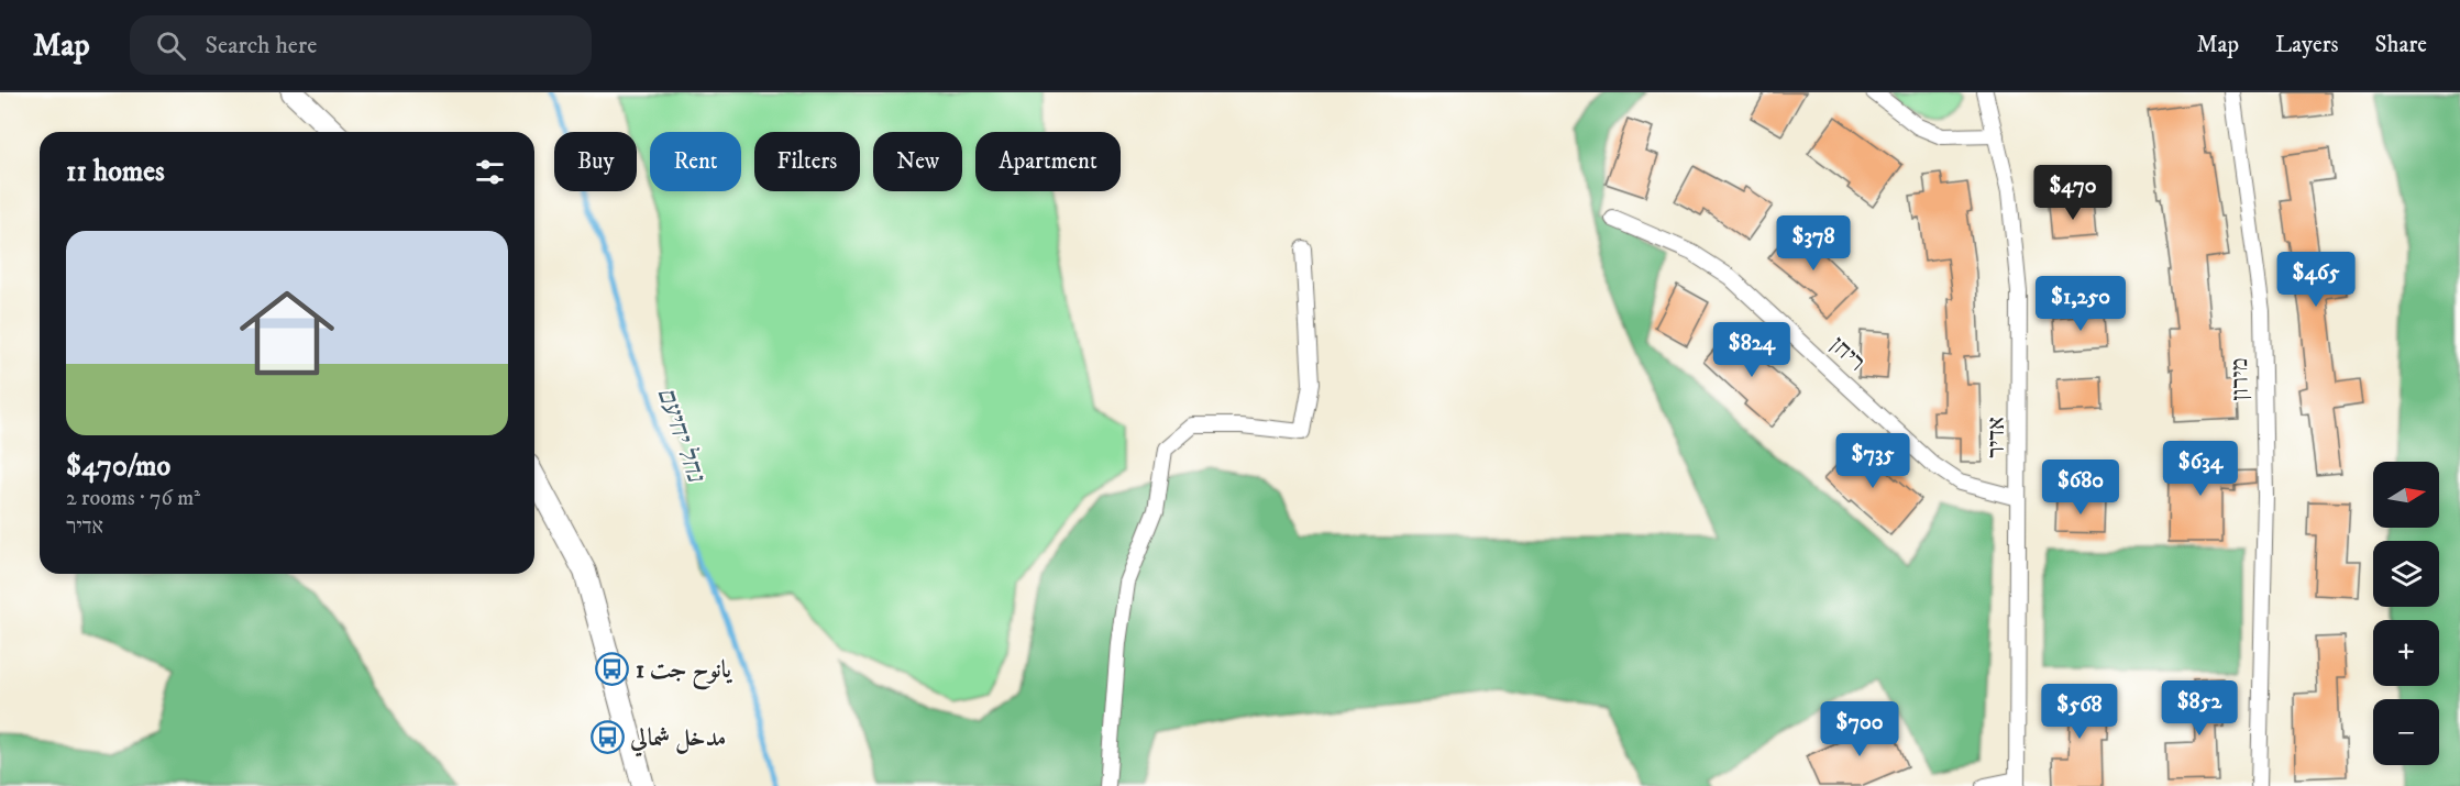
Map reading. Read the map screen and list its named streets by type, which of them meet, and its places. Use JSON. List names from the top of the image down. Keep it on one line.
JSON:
{"streets":{"street":["ריחן","מירון","אדיר"]},"crossings":[["ריחן","אדיר"]],"water":["נחל יחיעם"],"places":{"bus stop":["يانوح جت 1","مدخل شمالي"]},"north":"right","page":{"header":"Map","search":"Search here","nav":["Map","Layers","Share"],"chip":["Buy","Rent","Filters","New","Apartment"],"heading":"11 homes","price":["$470","$378","$465","$1,250","$824","$735","$634","$680","$852","$568","$700"],"list":[{"name":"$470/mo","note":"2 rooms · 76 m² · אדיר"}],"map_buttons":["+","−"]}}
